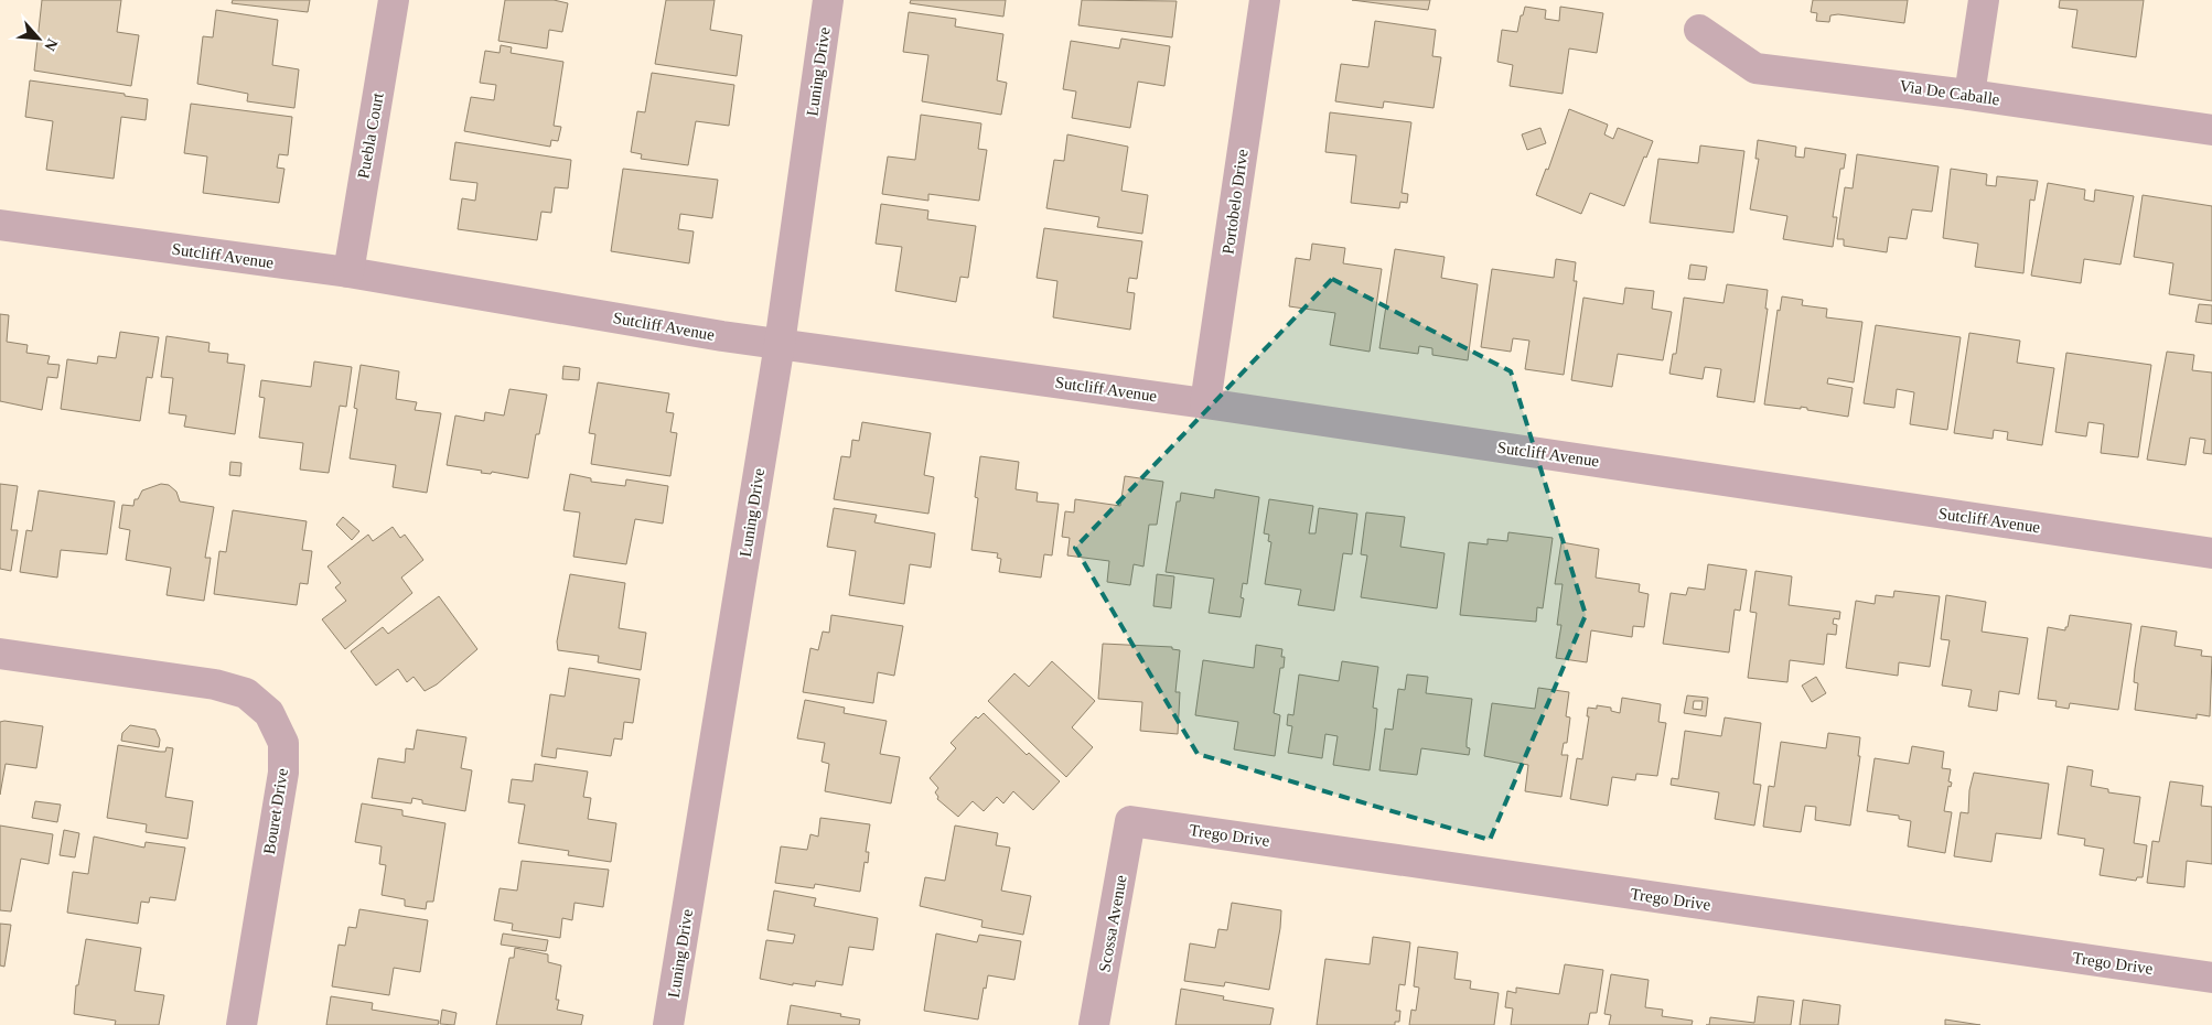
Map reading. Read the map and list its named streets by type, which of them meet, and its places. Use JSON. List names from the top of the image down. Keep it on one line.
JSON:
{"streets":{"street":["Luning Drive","Via De Caballe","Puebla Court","Portobelo Drive","Sutcliff Avenue","Bouret Drive","Trego Drive","Scossa Avenue"]},"crossings":[["Luning Drive","Sutcliff Avenue"],["Puebla Court","Sutcliff Avenue"],["Portobelo Drive","Sutcliff Avenue"],["Trego Drive","Scossa Avenue"]],"north":"bottom right"}
